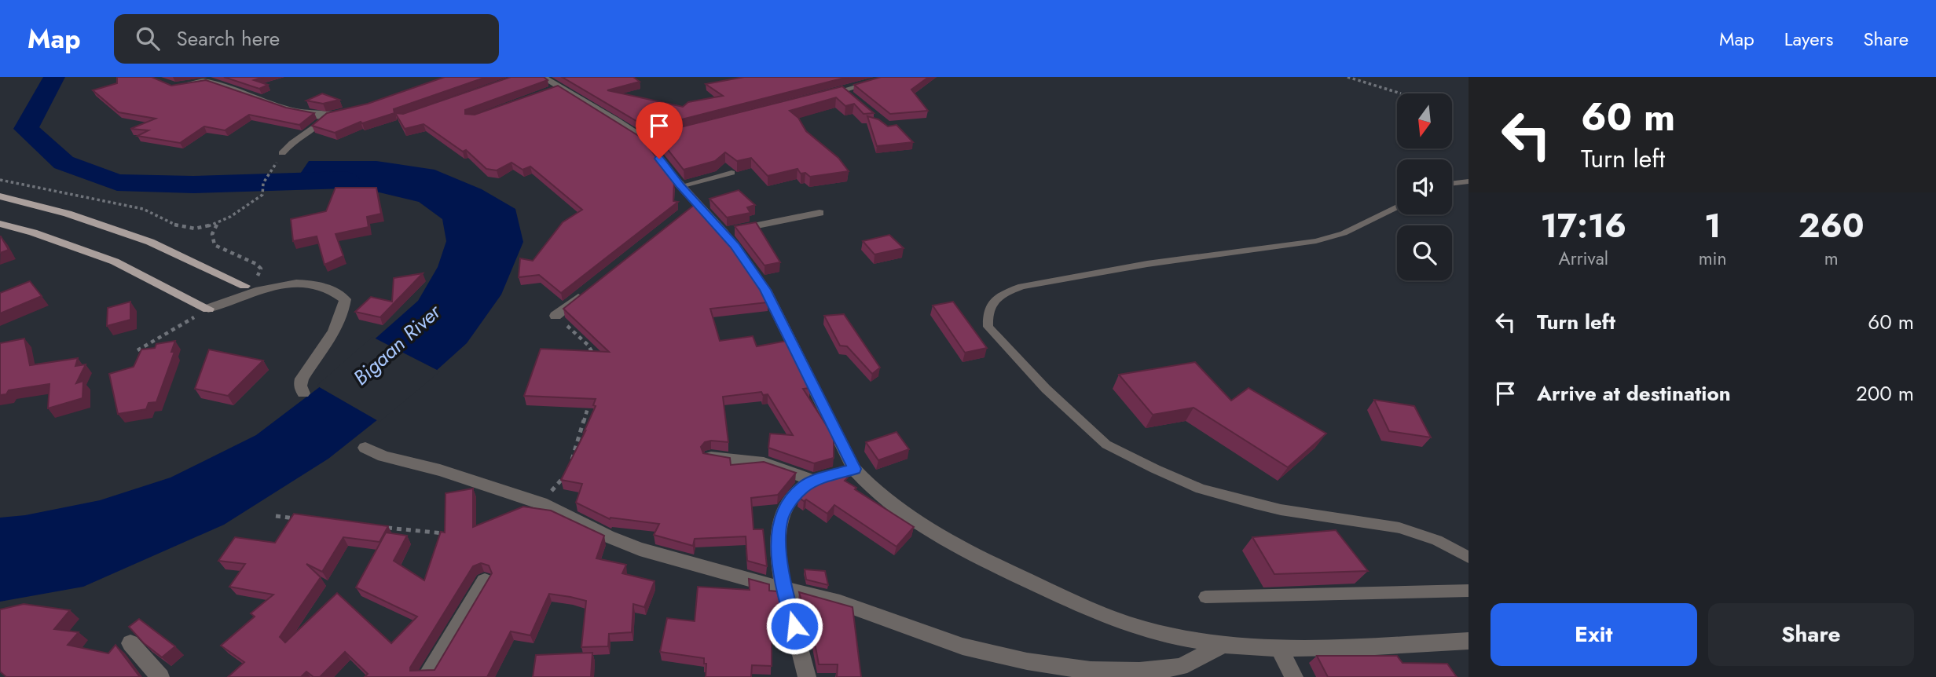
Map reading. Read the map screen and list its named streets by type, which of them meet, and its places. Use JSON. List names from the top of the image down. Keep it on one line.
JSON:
{"water":["Bigaan River"],"north":"bottom","page":{"header":"Map","search":"Search here","nav":["Map","Layers","Share"],"turn":["60 m","Turn left"],"eta":["17:16","Arrival","1","min","260","m"],"list":[{"name":"Turn left","value":"60 m"},{"name":"Arrive at destination","value":"200 m"}],"buttons":["Exit","Share"]}}
